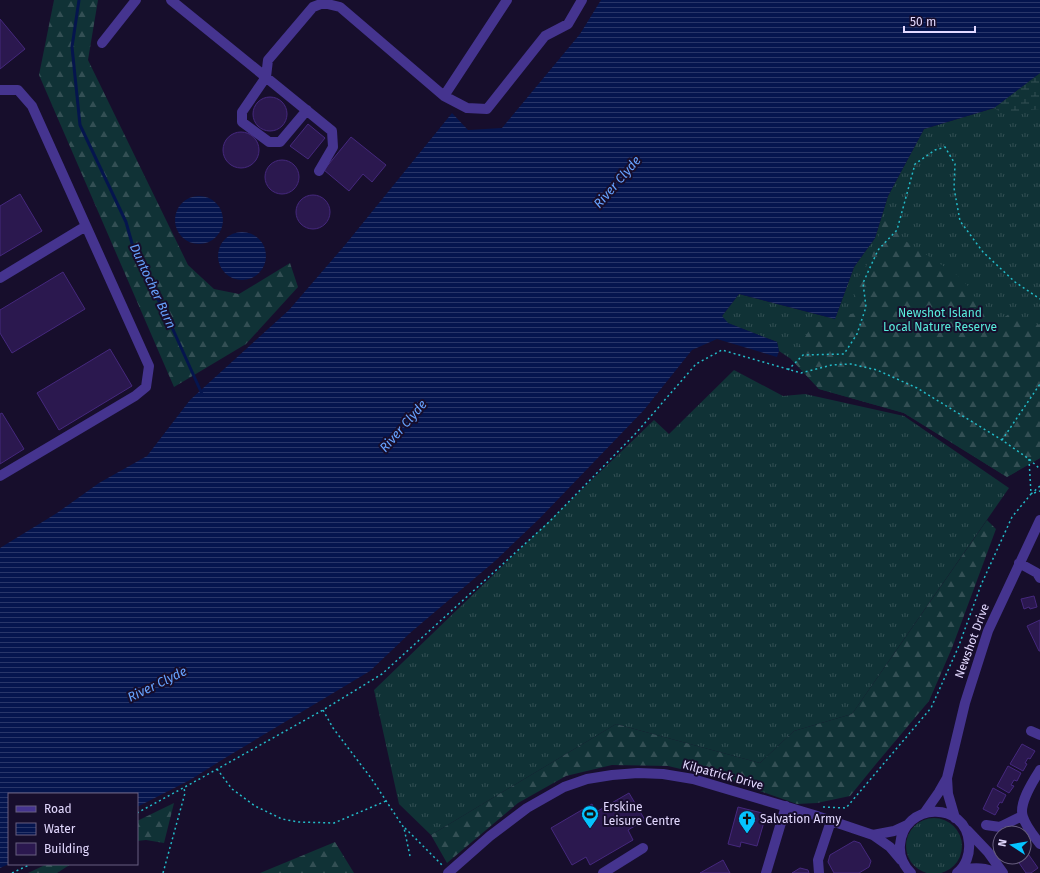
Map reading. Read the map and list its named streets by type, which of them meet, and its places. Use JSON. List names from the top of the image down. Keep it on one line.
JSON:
{"streets":{"street":["Newshot Drive","Kilpatrick Drive"]},"water":["River Clyde","Duntocher Burn"],"parks":["Newshot Island Local Nature Reserve"],"places":{"sports":["Erskine Leisure Centre"],"church":["Salvation Army"]},"legend":["Road","Water","Building"],"scale_bar":"50 m","north":"left"}
